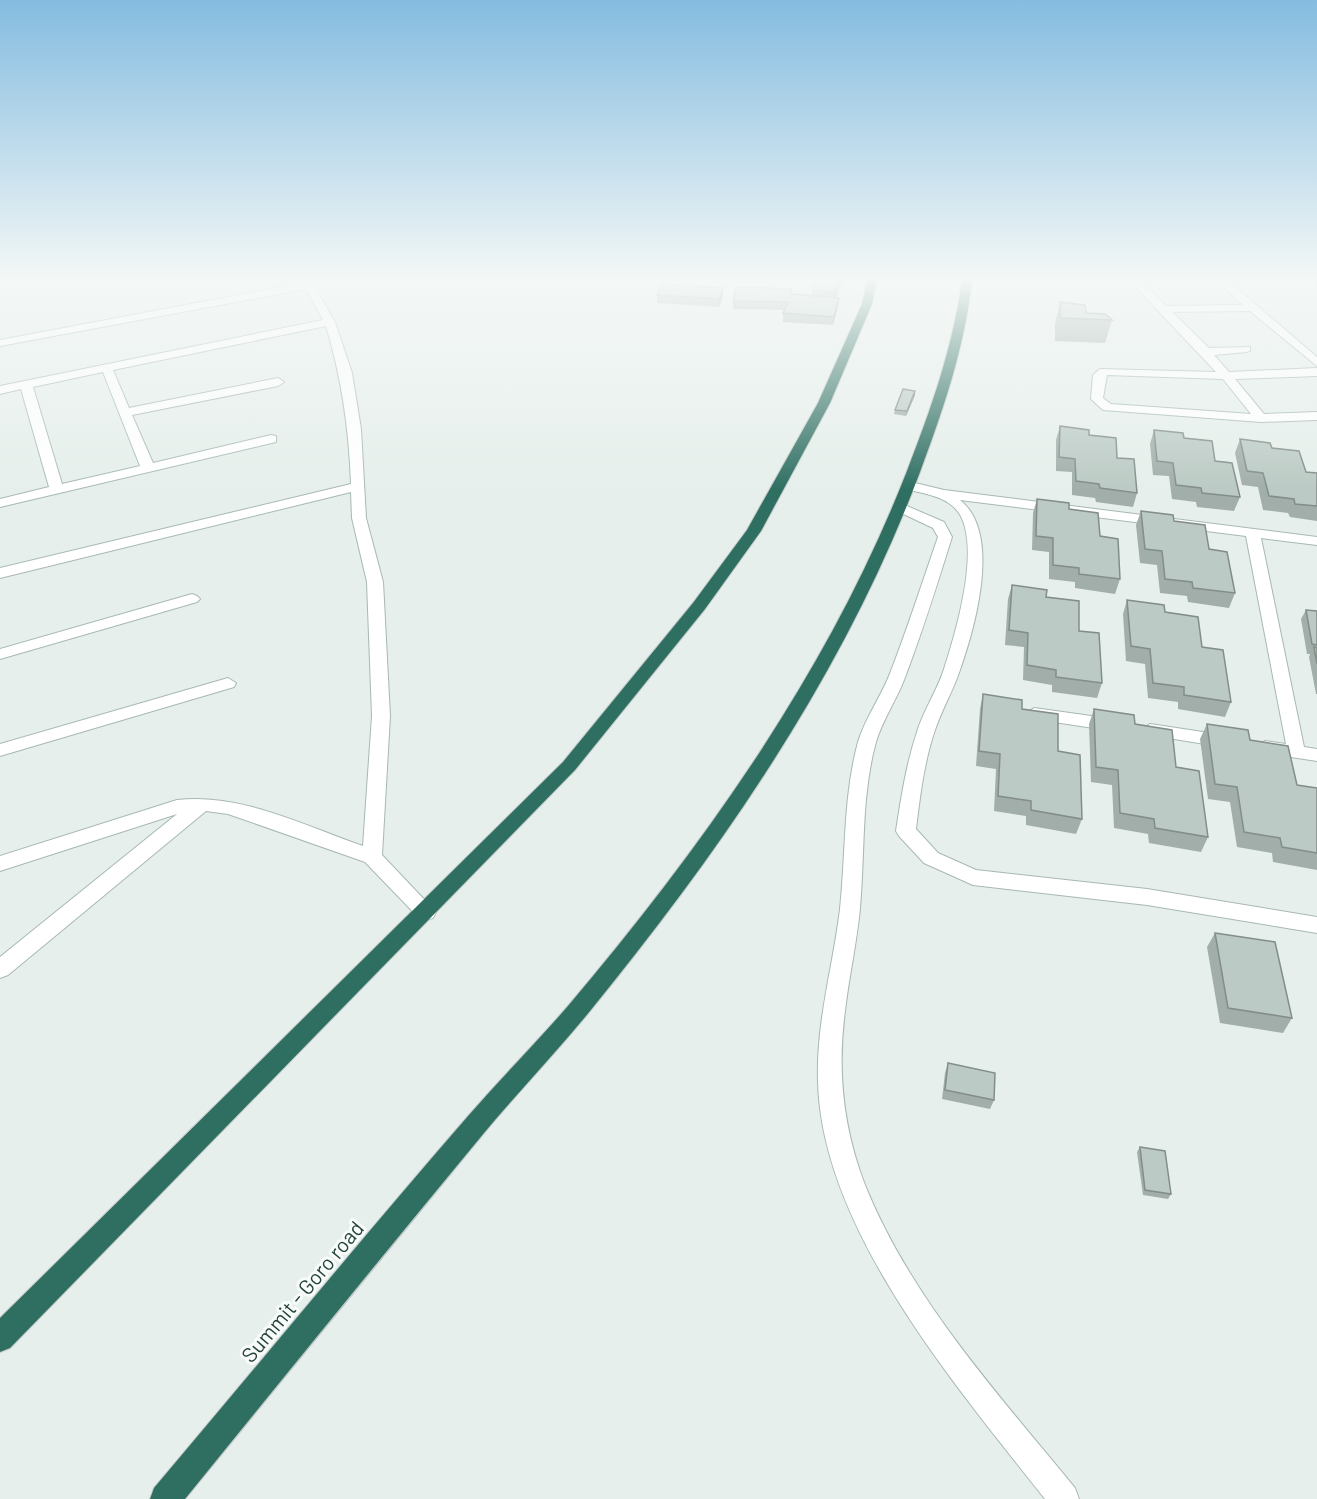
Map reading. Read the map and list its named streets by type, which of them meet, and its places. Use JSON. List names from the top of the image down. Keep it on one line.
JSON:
{"streets":{"highway":["Summit - Goro road"]}}
